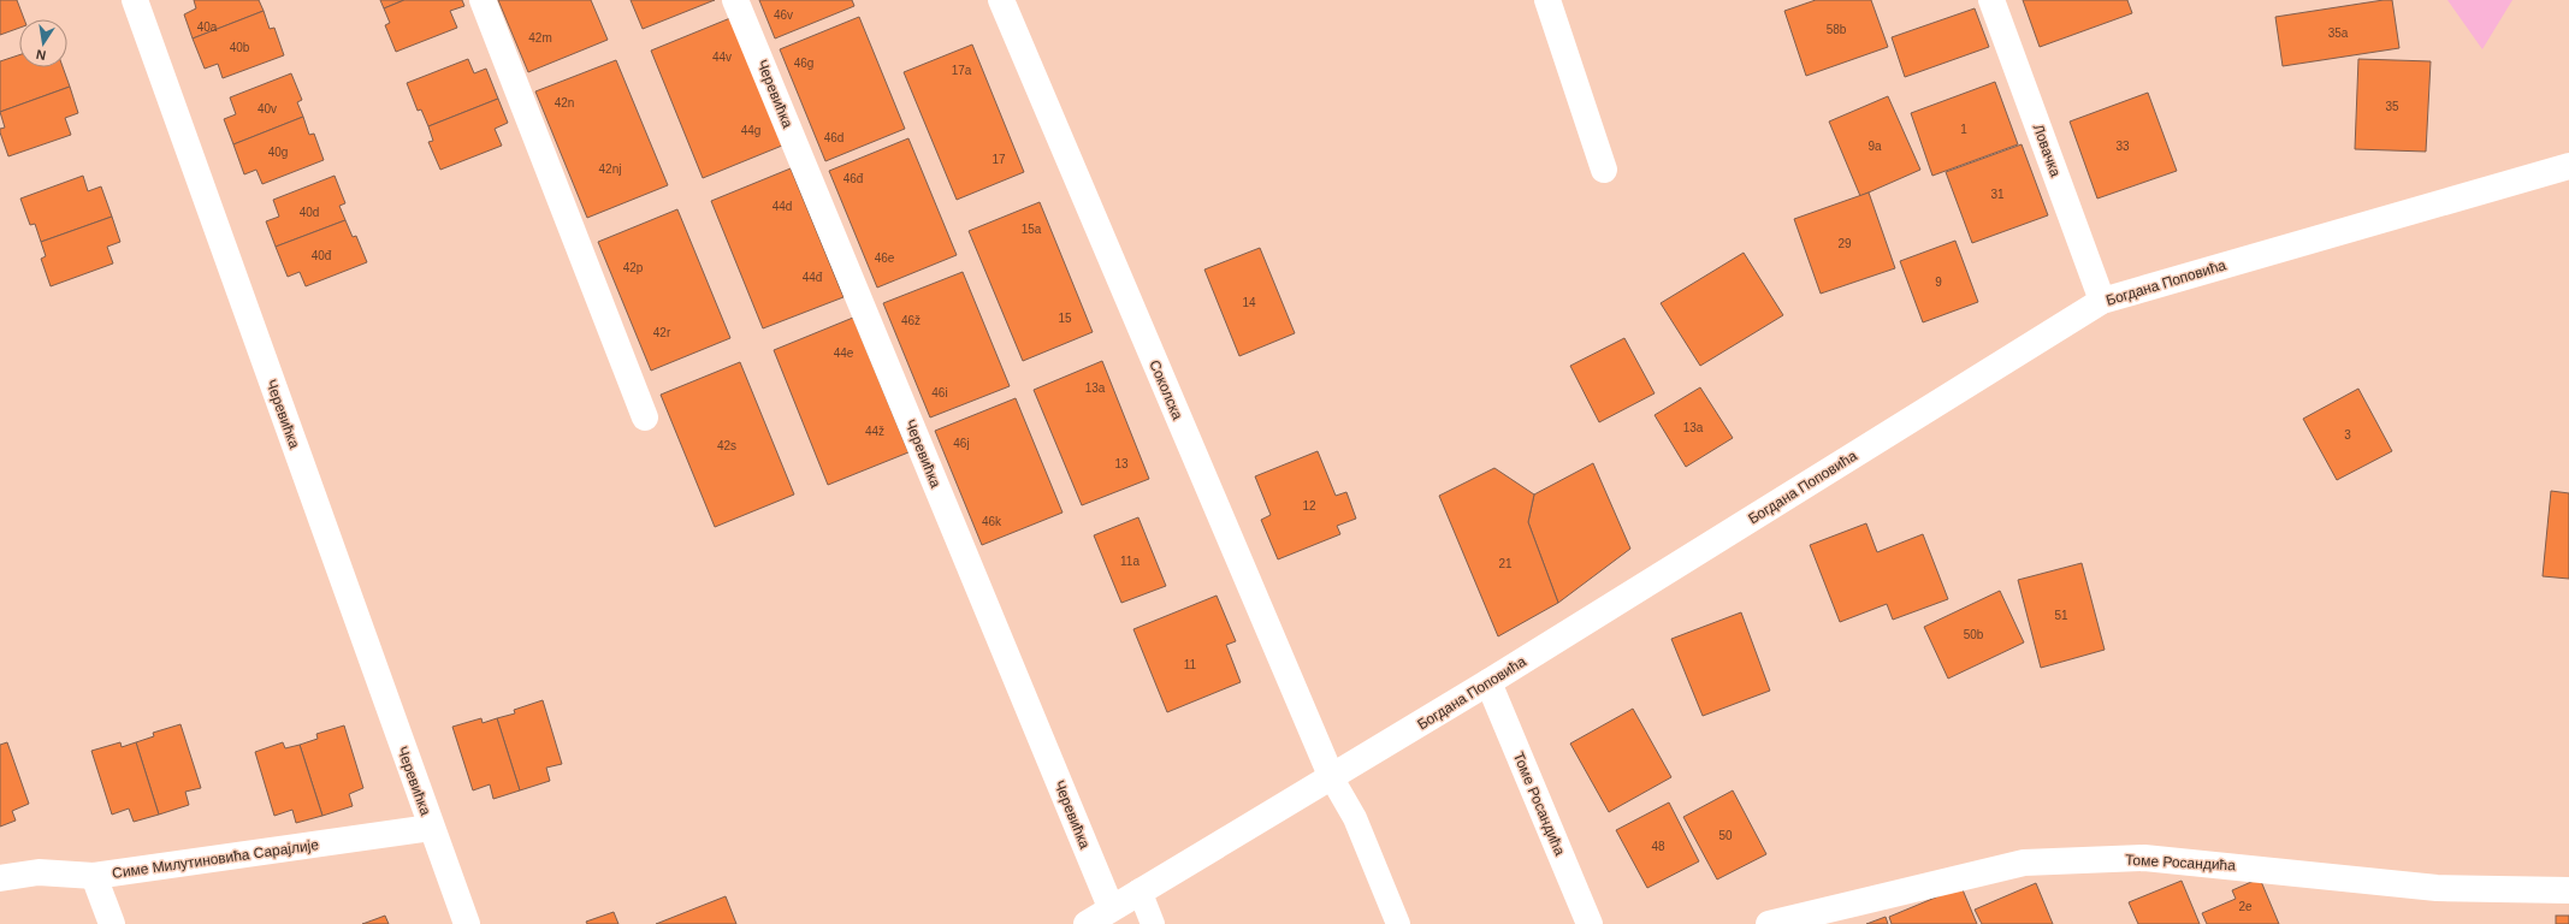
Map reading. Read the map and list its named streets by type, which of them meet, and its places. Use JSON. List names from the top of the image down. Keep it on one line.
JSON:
{"streets":{"street":["Черевићка","Ловачка","Богдана Поповића","Соколска","Томе Росандића","Симе Милутиновића Сарајлије"]},"crossings":[["Черевићка","Богдана Поповића"],["Черевићка","Симе Милутиновића Сарајлије"],["Ловачка","Богдана Поповића"],["Богдана Поповића","Соколска"],["Богдана Поповића","Томе Росандића"]],"house_numbers":["46v","40a","58b","35a","42m","40b","44v","46g","17a","42n","35","40v","1","44g","46d","9a","33","40g","17","42nj","46đ","31","44d","40d","15a","29","40đ","46e","42p","44đ","9","14","15","46ž","42r","44e","13a","46i","13a","44ž","3","46j","42s","13","12","46k","11a","21","51","50b","11","50","48","2e"],"north":"bottom"}
